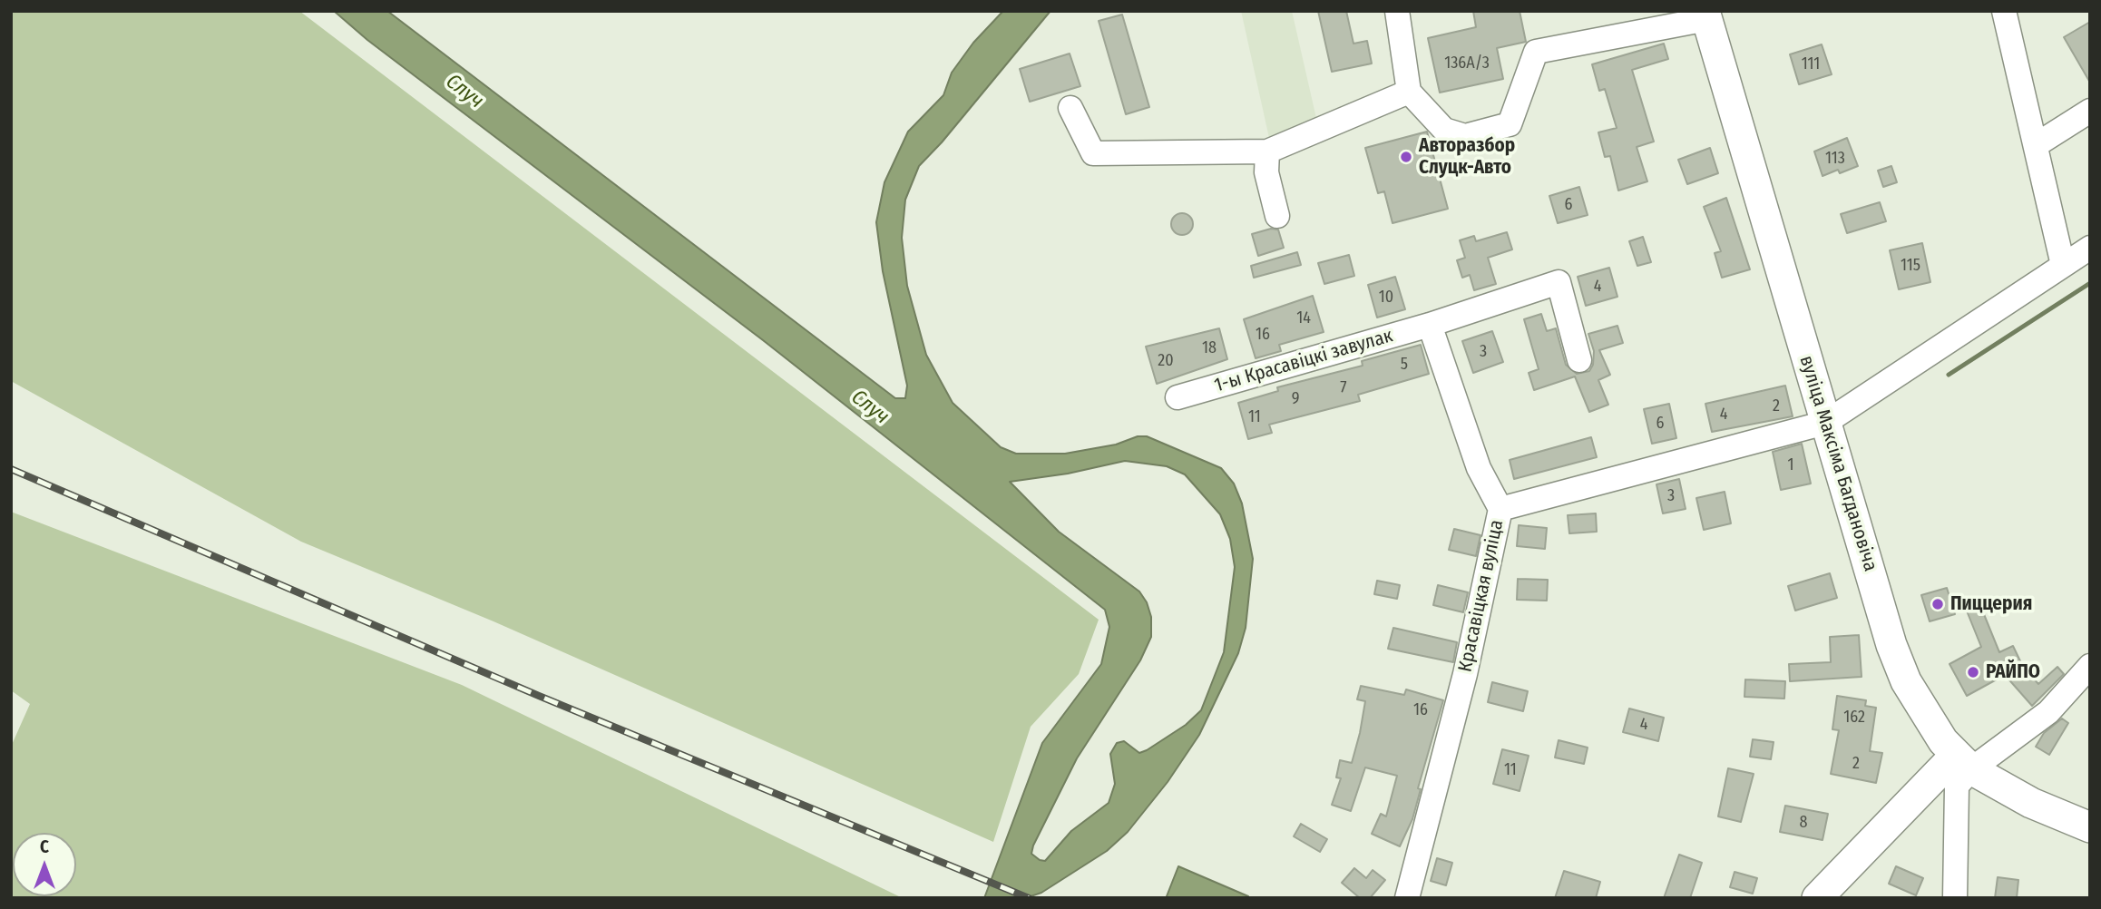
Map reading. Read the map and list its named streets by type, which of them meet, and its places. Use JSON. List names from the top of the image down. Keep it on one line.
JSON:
{"streets":{"main road":["вуліца Максіма Багдановіча"],"street":["1-ы Красавіцкі завулак","Красавіцкая вуліца"]},"crossings":[["вуліца Максіма Багдановіча","Красавіцкая вуліца"]],"water":["Случ"],"places":["Авторазбор Слуцк-Авто","Пиццерия","РАЙПО"],"house_numbers":["136А/3","111","113","6","115","4","10","14","16","18","3","20","5","7","9","2","4","11","6","1","3","16","162","4","2","11","8"],"north":"top"}
